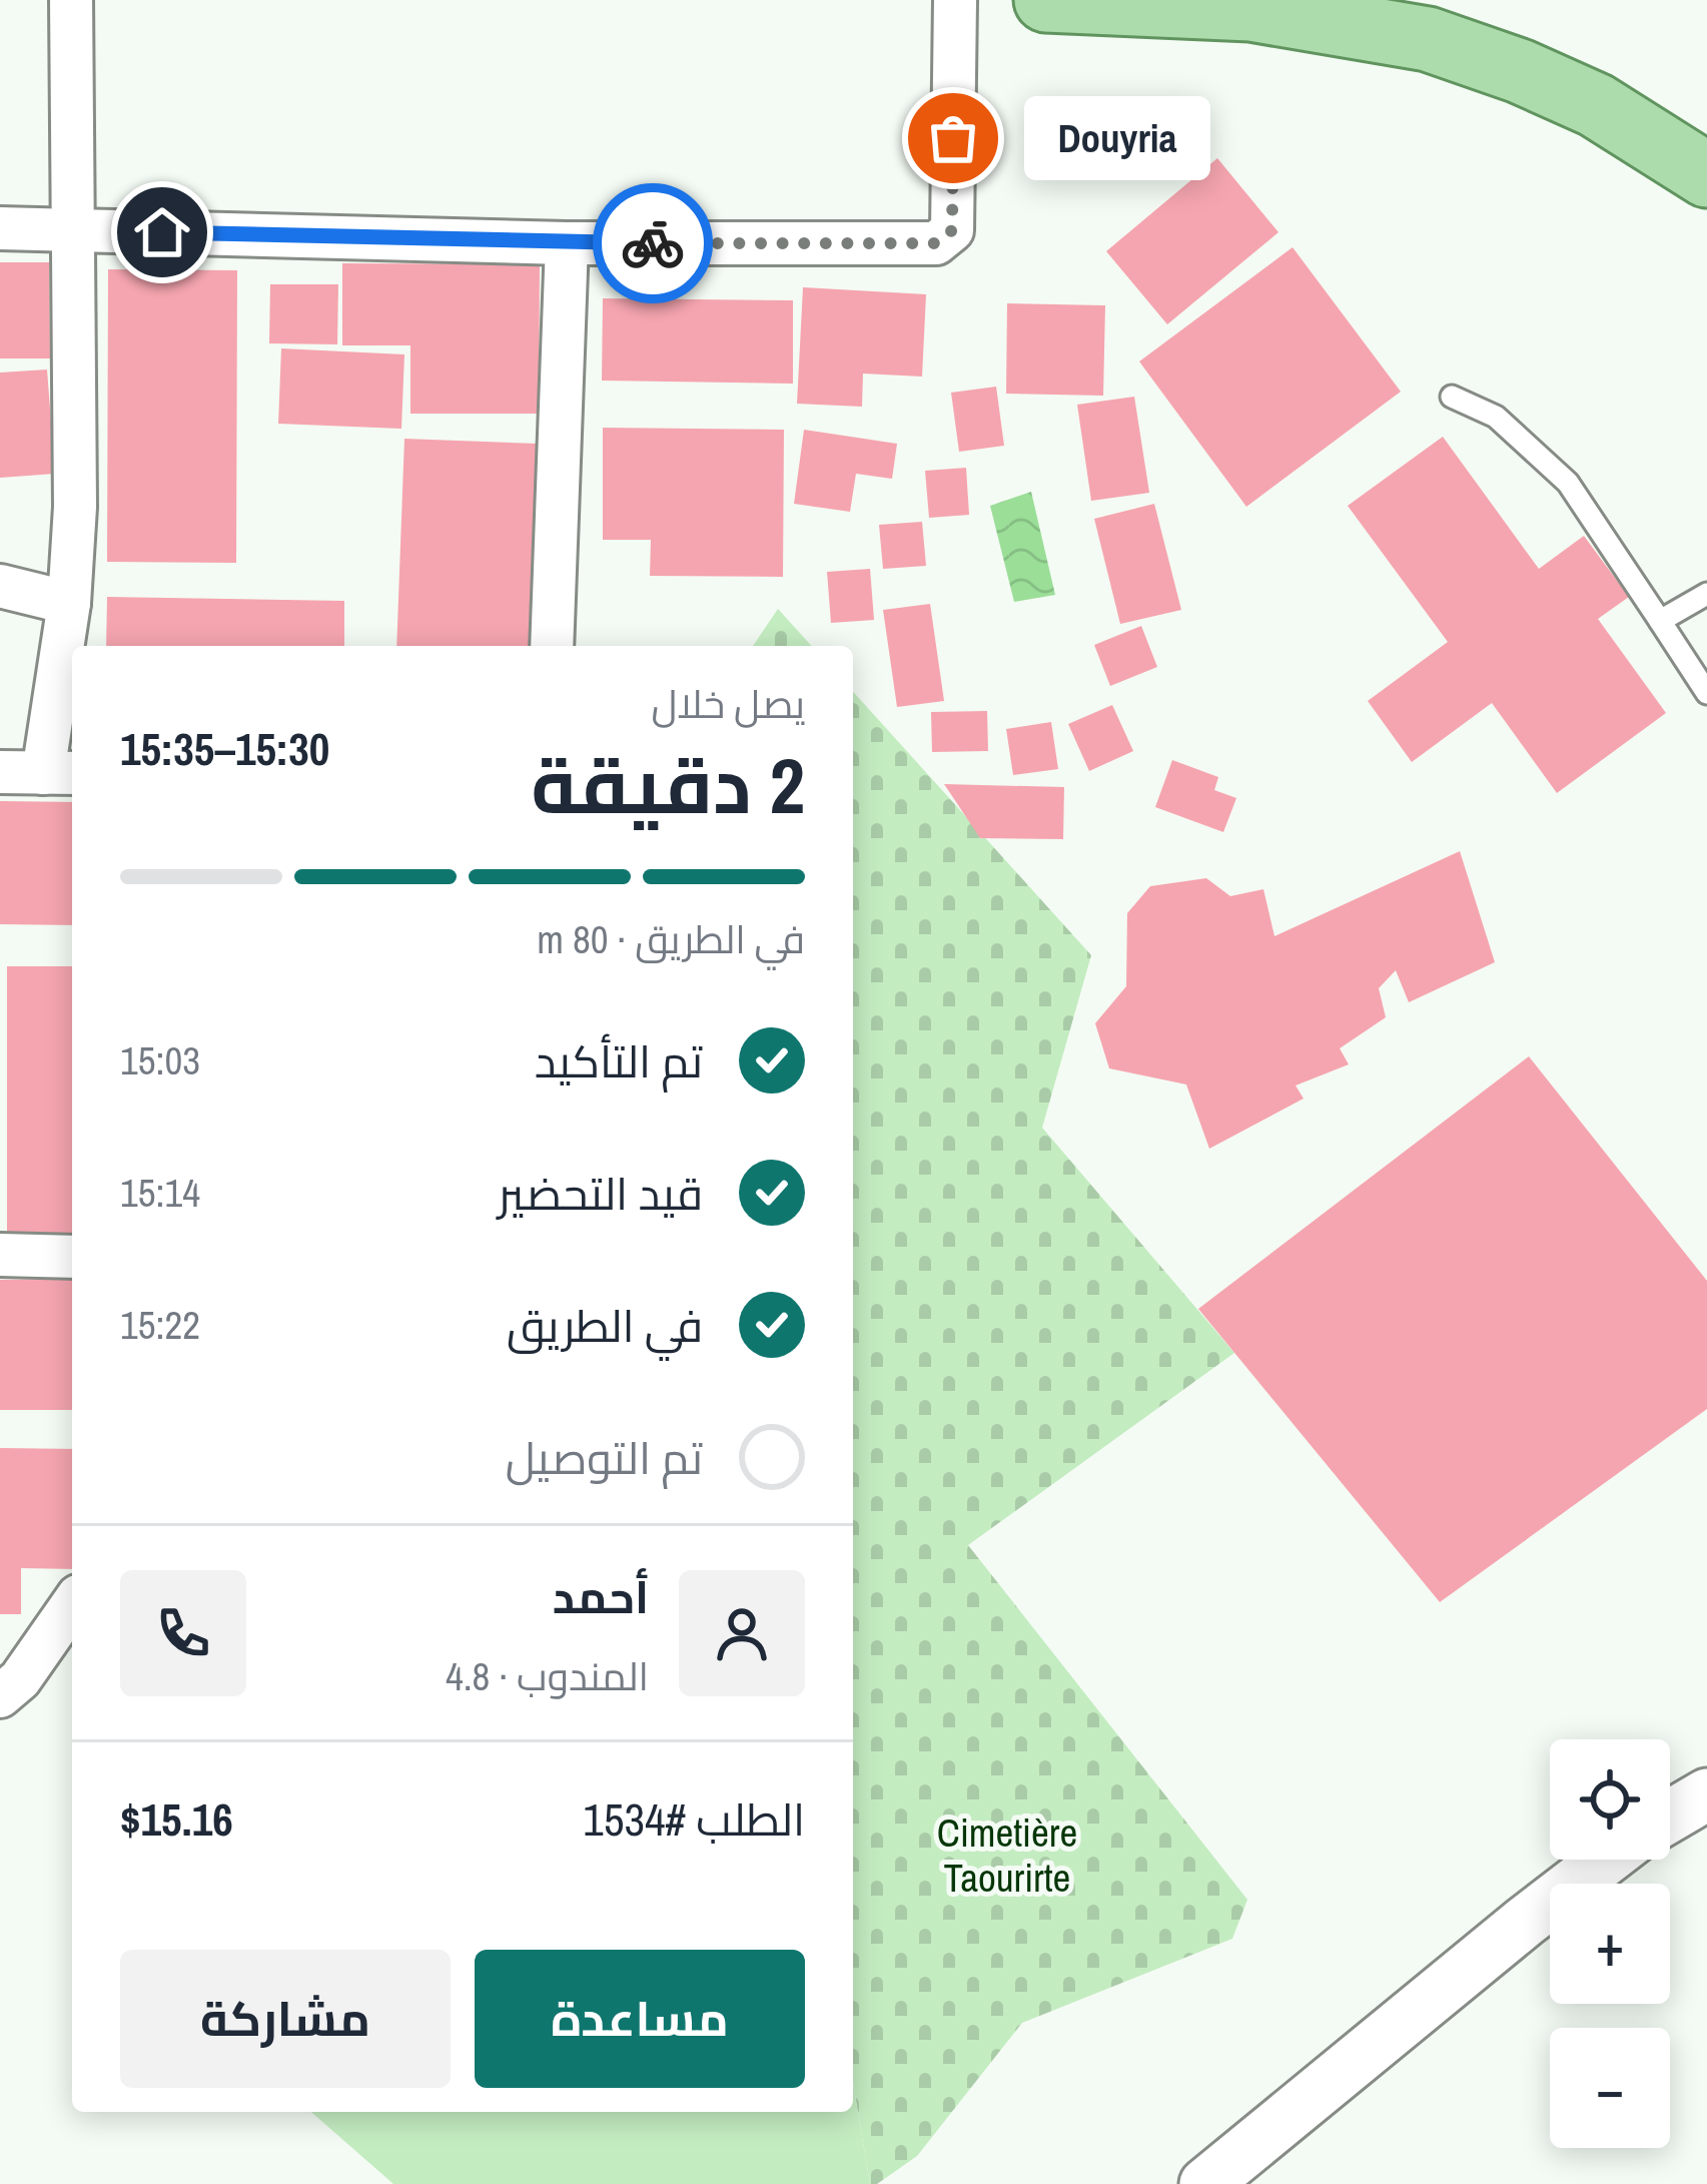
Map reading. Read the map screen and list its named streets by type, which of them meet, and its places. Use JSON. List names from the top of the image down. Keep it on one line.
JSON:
{"parks":["Cimetière Taourirte"],"places":["Douyria"],"page":{"bubble":"Douyria","heading":["2 دقيقة","يصل خلال","15:30–15:35"],"panel":["أحمد","المندوب · 4.8","الطلب #1534","$15.16"],"bar":"في الطريق · 80 m","list":[["تم التأكيد","15:03"],["قيد التحضير","15:14"],["في الطريق","15:22"],"تم التوصيل"],"map_buttons":["+","−"],"buttons":["مساعدة","مشاركة"]}}
